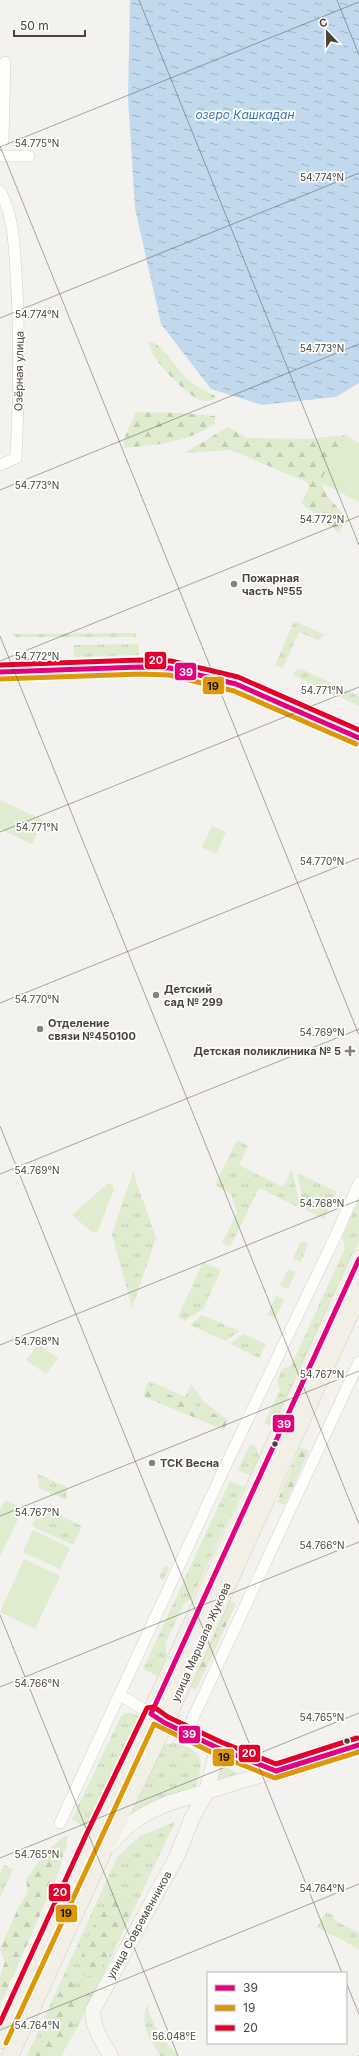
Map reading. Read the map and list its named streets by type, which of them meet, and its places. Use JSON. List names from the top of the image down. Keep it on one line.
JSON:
{"streets":{"main road":["улица Маршала Жукова","улица Современников"],"street":["Озёрная улица"]},"water":["озеро Кашкадан"],"places":{"other":["Пожарная часть №55","Детский сад № 299","Отделение связи №450100","ТСК Весна"],"health":["Детская поликлиника № 5"]},"lines":["transit line 20","transit line 39","transit line 19"],"legend":["39","19","20"],"scale_bar":"50 m","north":"top","coordinates":["54.775°N","54.774°N","54.773°N","54.772°N","54.771°N","54.770°N","54.769°N","54.768°N","54.767°N","54.766°N","54.765°N","54.764°N","56.048°E"]}
